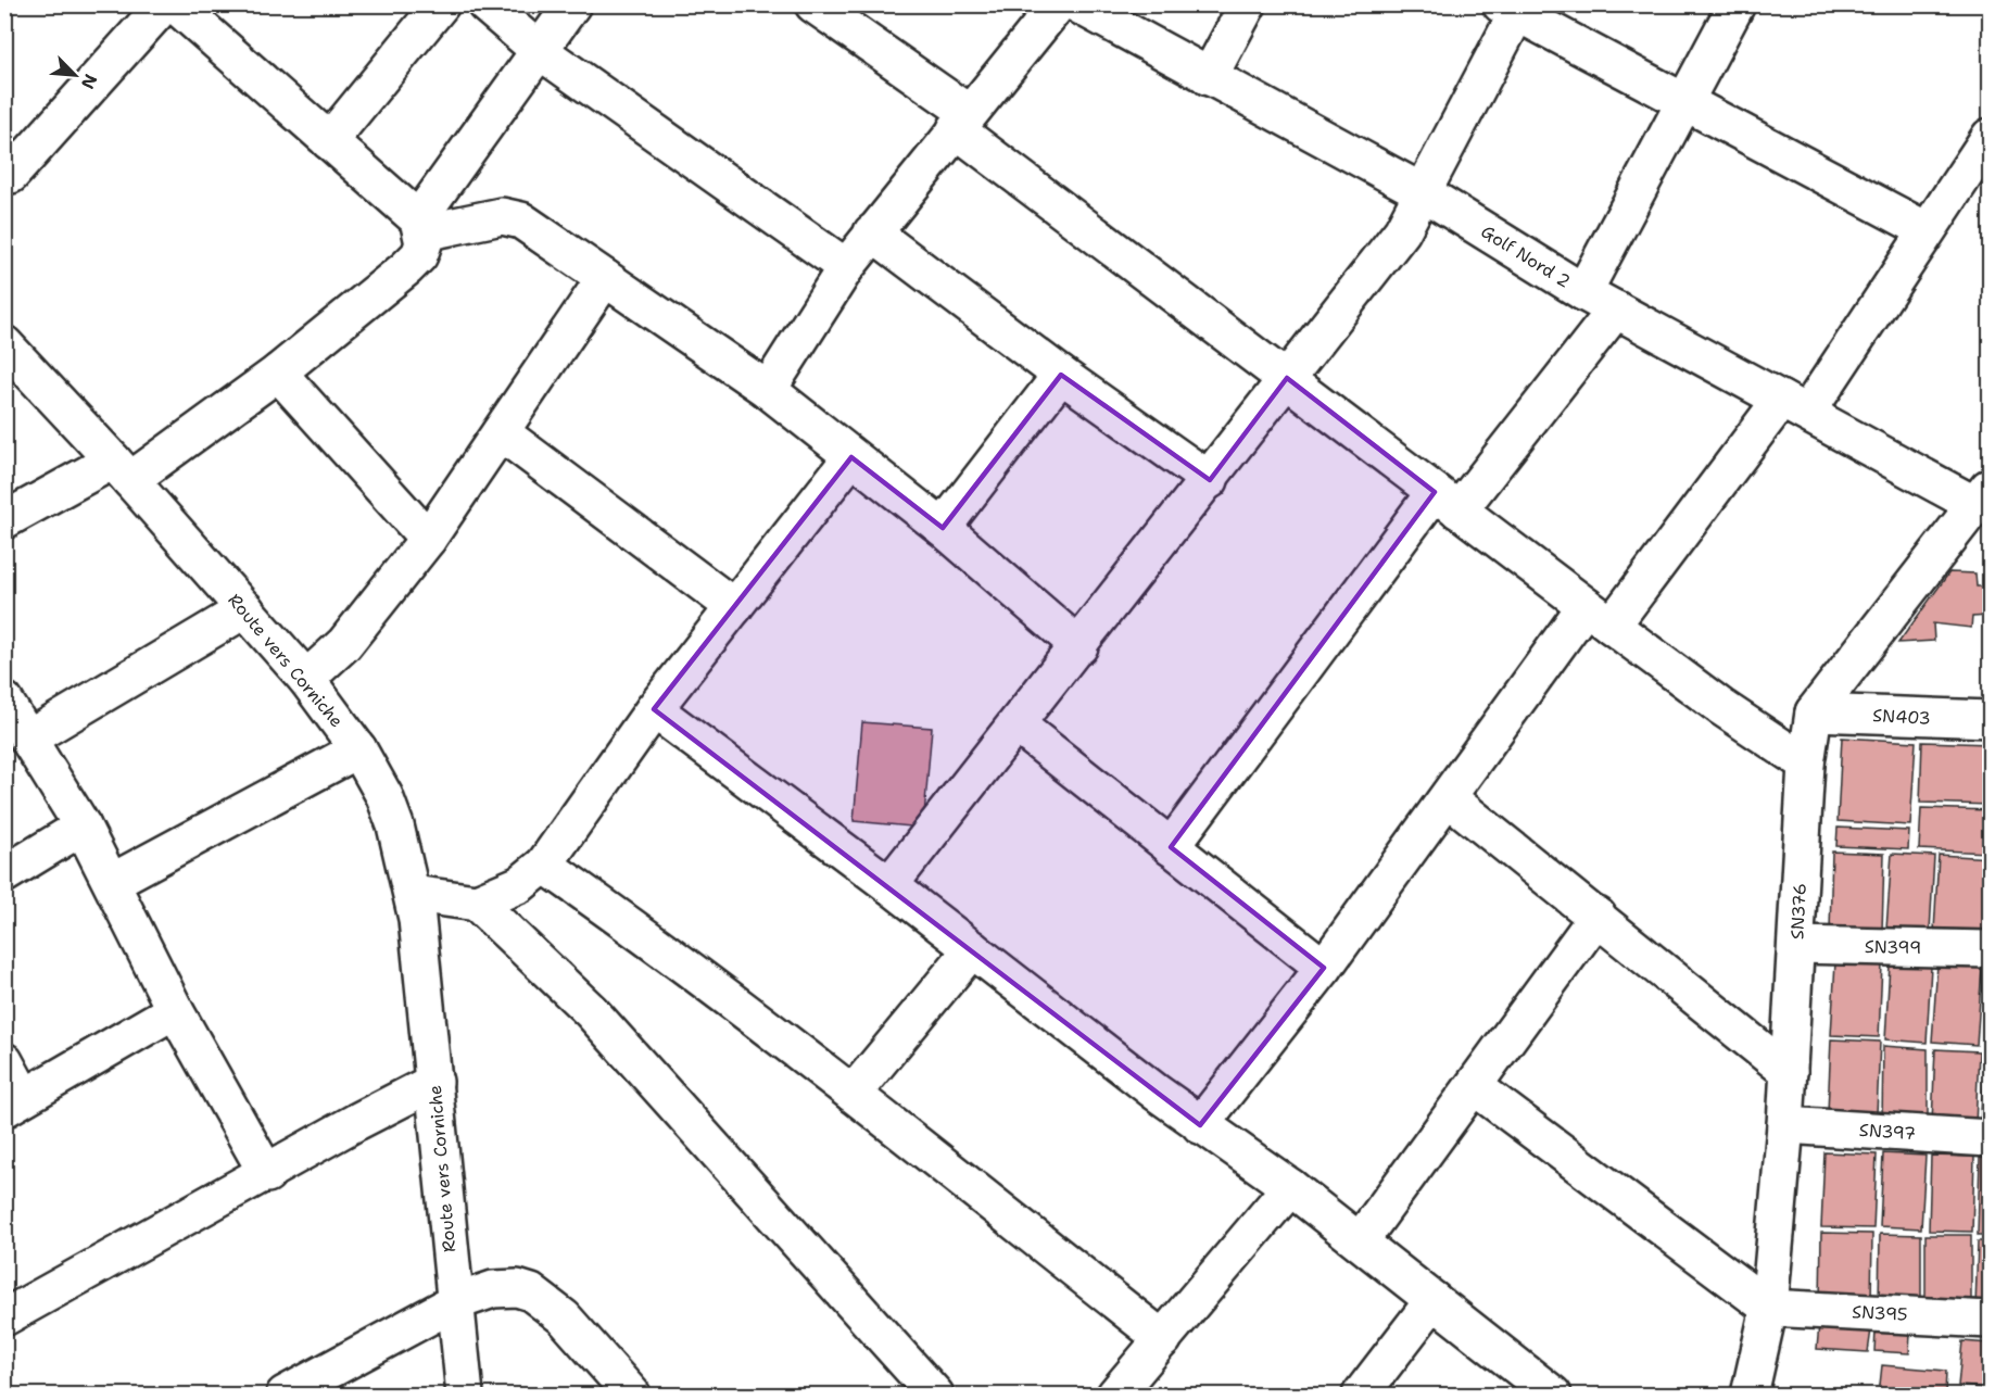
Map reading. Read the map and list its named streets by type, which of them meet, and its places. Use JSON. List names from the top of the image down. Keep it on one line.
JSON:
{"streets":{"street":["Golf Nord 2","Route vers Corniche","SN403","SN376","SN399","SN397","SN395"]},"crossings":[["Golf Nord 2","SN376"],["SN403","SN376"],["SN376","SN399"],["SN376","SN397"],["SN376","SN395"]],"north":"bottom right"}
